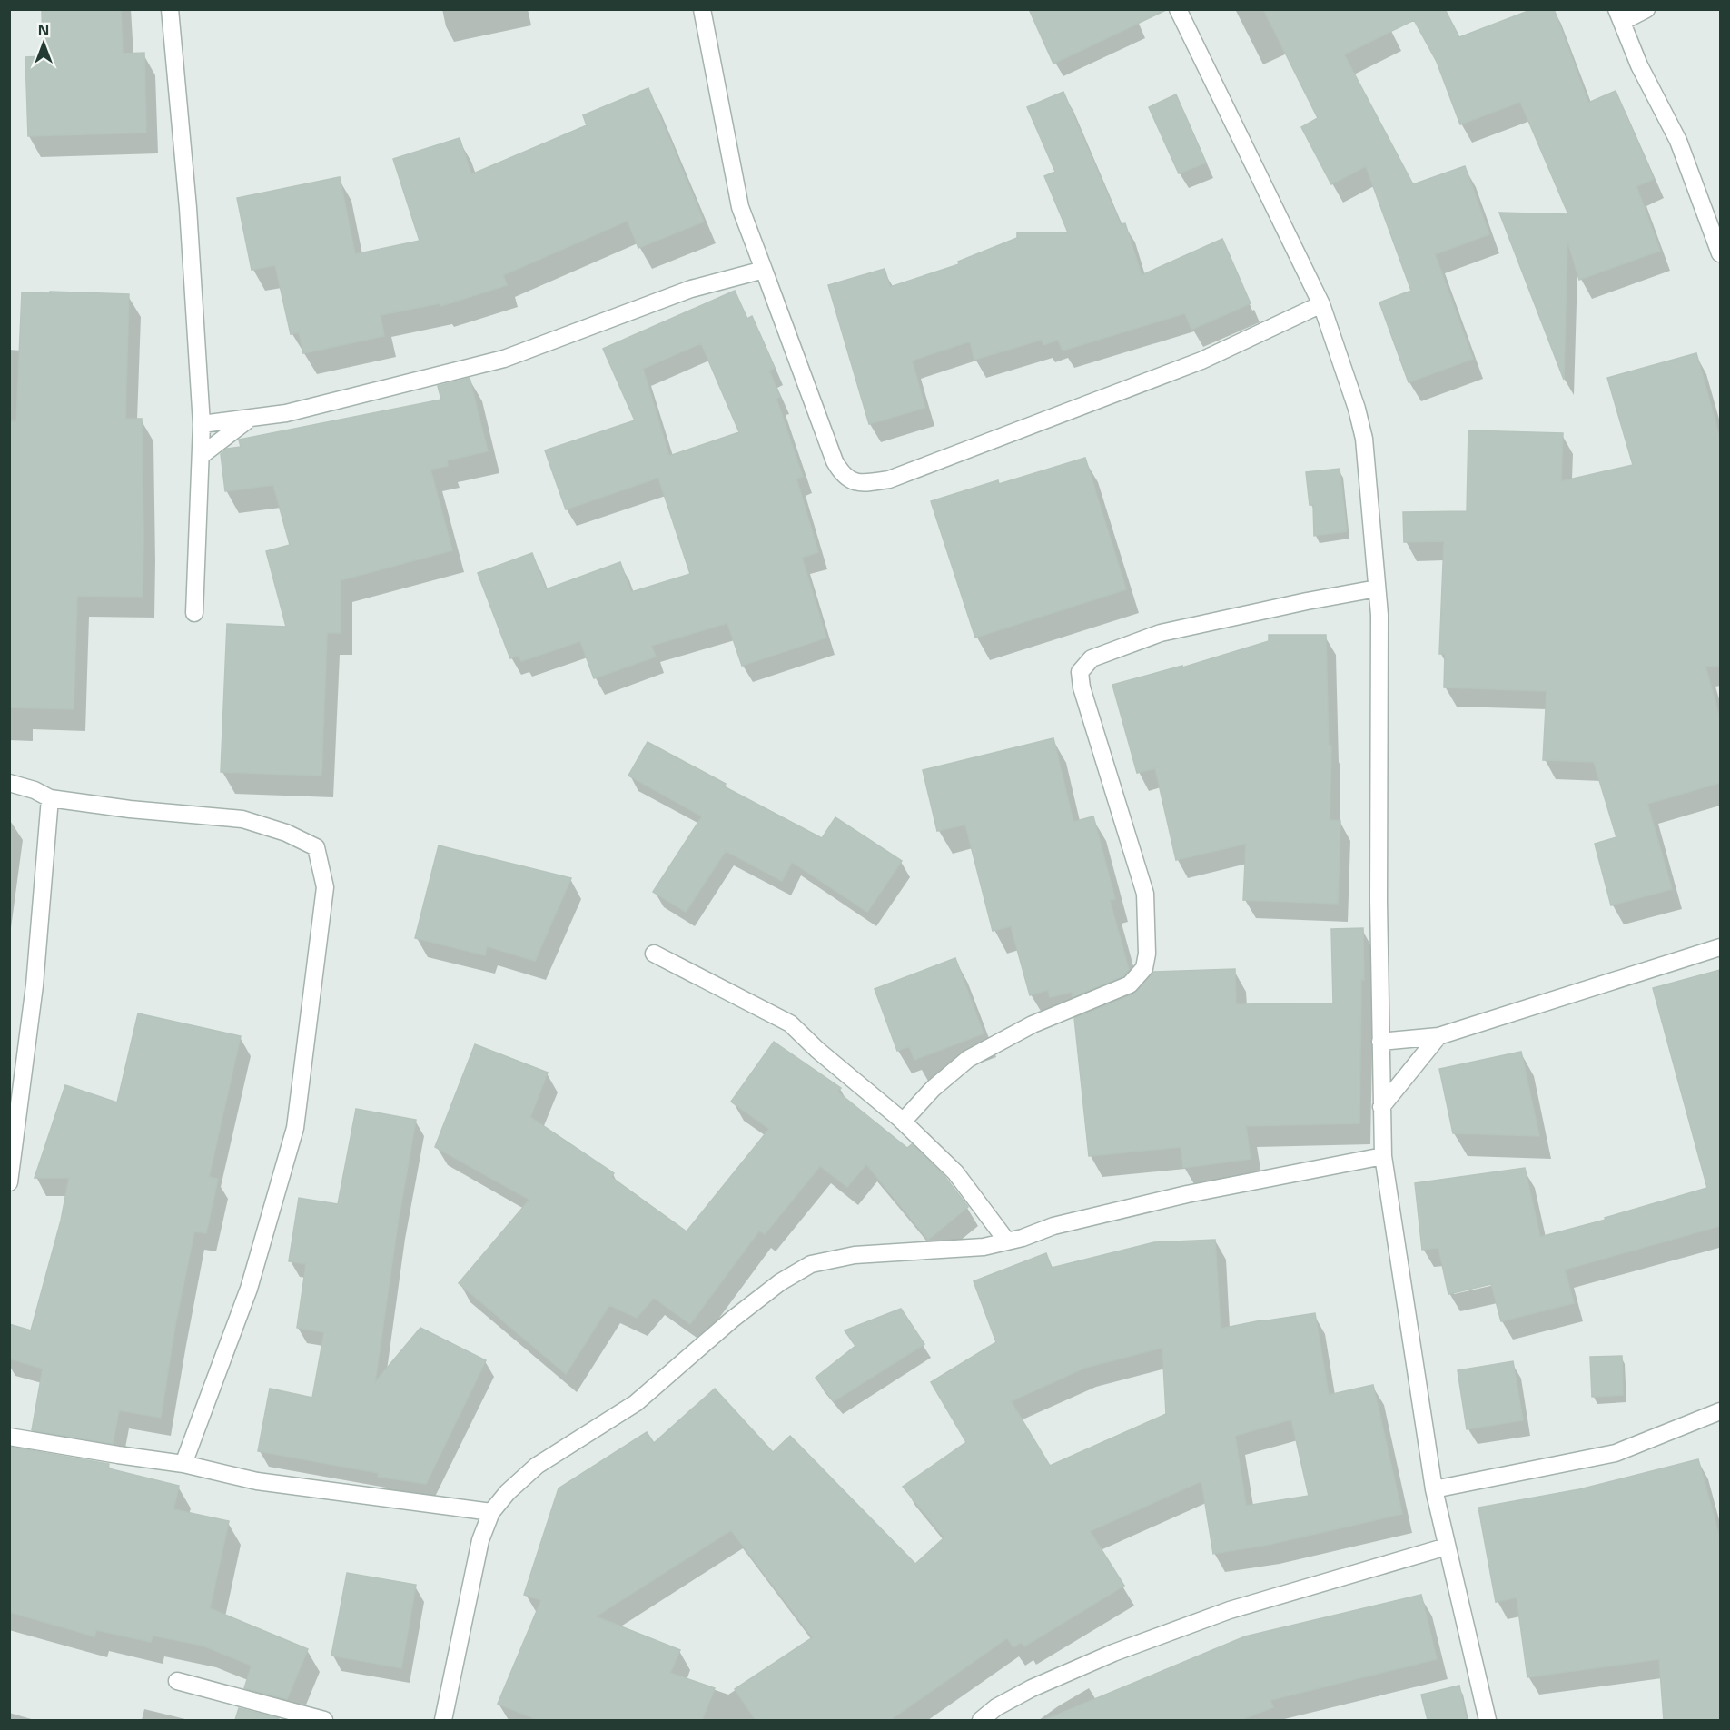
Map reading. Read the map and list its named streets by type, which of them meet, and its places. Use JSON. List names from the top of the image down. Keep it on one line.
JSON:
{"north":"top"}
